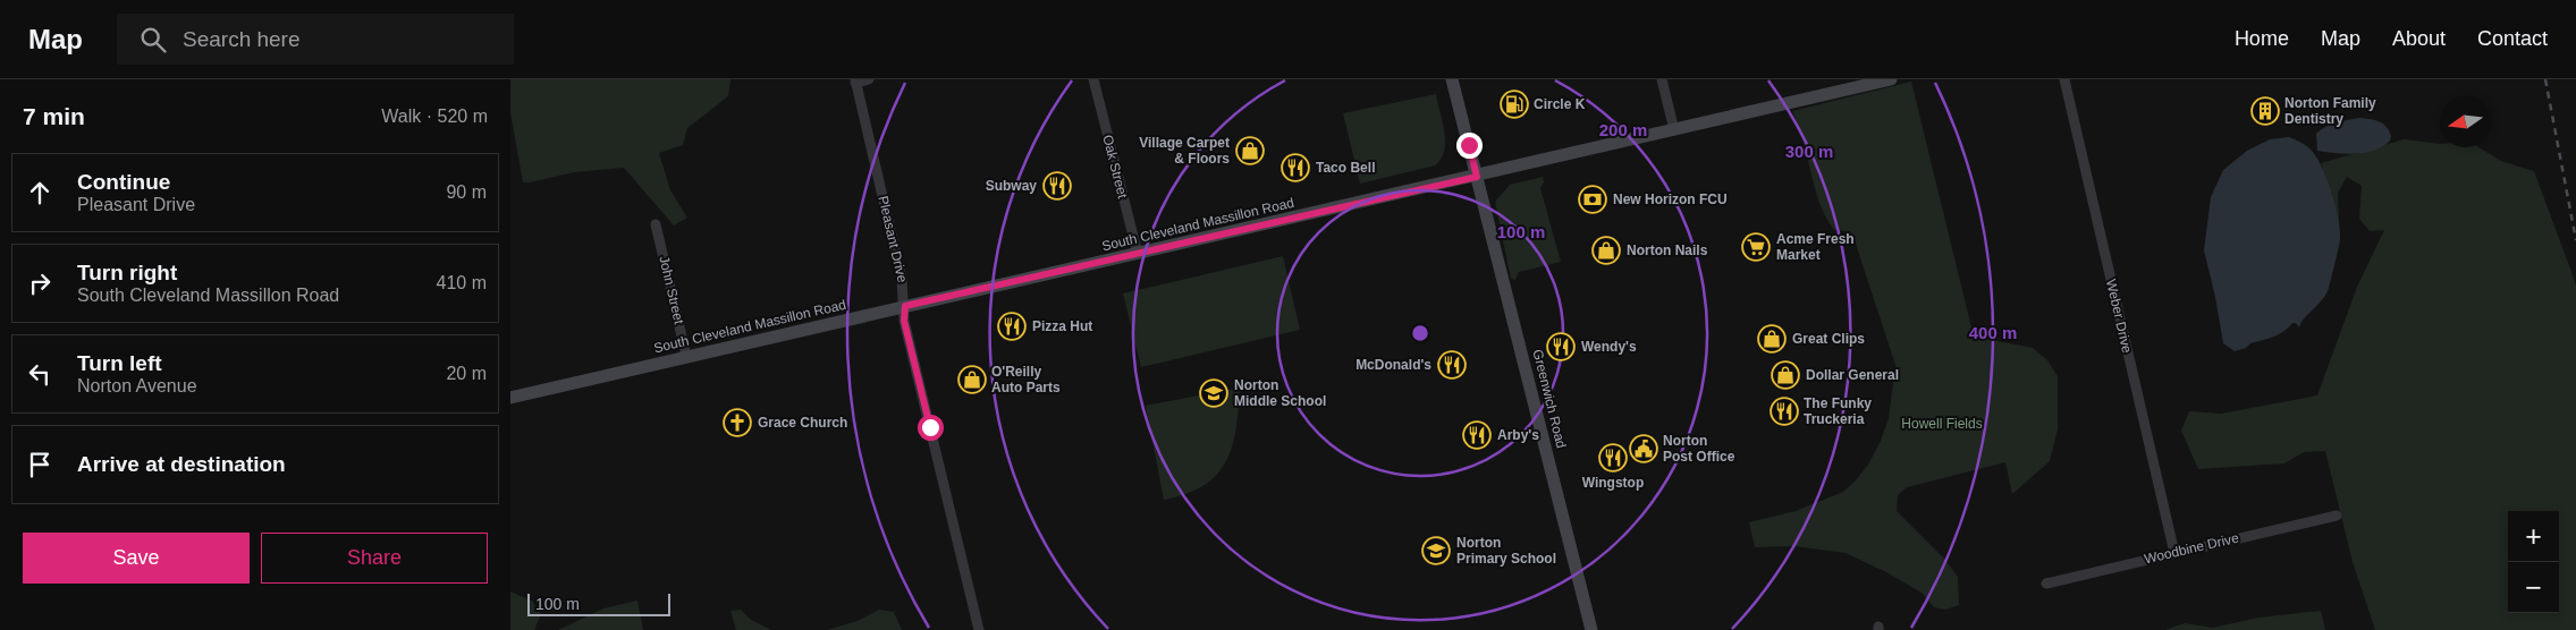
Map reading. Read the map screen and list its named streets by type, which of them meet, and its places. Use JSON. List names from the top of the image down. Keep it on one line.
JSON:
{"streets":{"main road":["South Cleveland Massillon Road","Greenwich Road"],"street":["Oak Street","Pleasant Drive","John Street","Weber Drive","Woodbine Drive"]},"crossings":[["Oak Street","South Cleveland Massillon Road"],["South Cleveland Massillon Road","Pleasant Drive"],["South Cleveland Massillon Road","John Street"],["South Cleveland Massillon Road","Greenwich Road"],["Weber Drive","Woodbine Drive"]],"parks":["Howell Fields"],"places":{"fuel station":["Circle K"],"building":["Norton Family Dentistry"],"shop":["Village Carpet & Floors","Norton Nails","Great Clips","Dollar General","O'Reilly Auto Parts"],"restaurant":["Taco Bell","Subway","Pizza Hut","Wendy's","McDonald's","The Funky Truckeria","Arby's","Wingstop"],"bank":["New Horizon FCU"],"supermarket":["Acme Fresh Market"],"school or university":["Norton Middle School","Norton Primary School"],"church":["Grace Church"],"public building":["Norton Post Office"]},"scale_bar":"100 m","north":"left","page":{"header":"Map","search":"Search here","nav":["Home","Map","About","Contact"],"heading":["7 min","Walk · 520 m"],"list":[["Continue","Pleasant Drive","90 m"],["Turn right","South Cleveland Massillon Road","410 m"],["Turn left","Norton Avenue","20 m"],"Arrive at destination"],"map_buttons":["+","−"],"buttons":["Save","Share"],"scale":"100 m"},"rings":["200 m","300 m","100 m","400 m"]}
